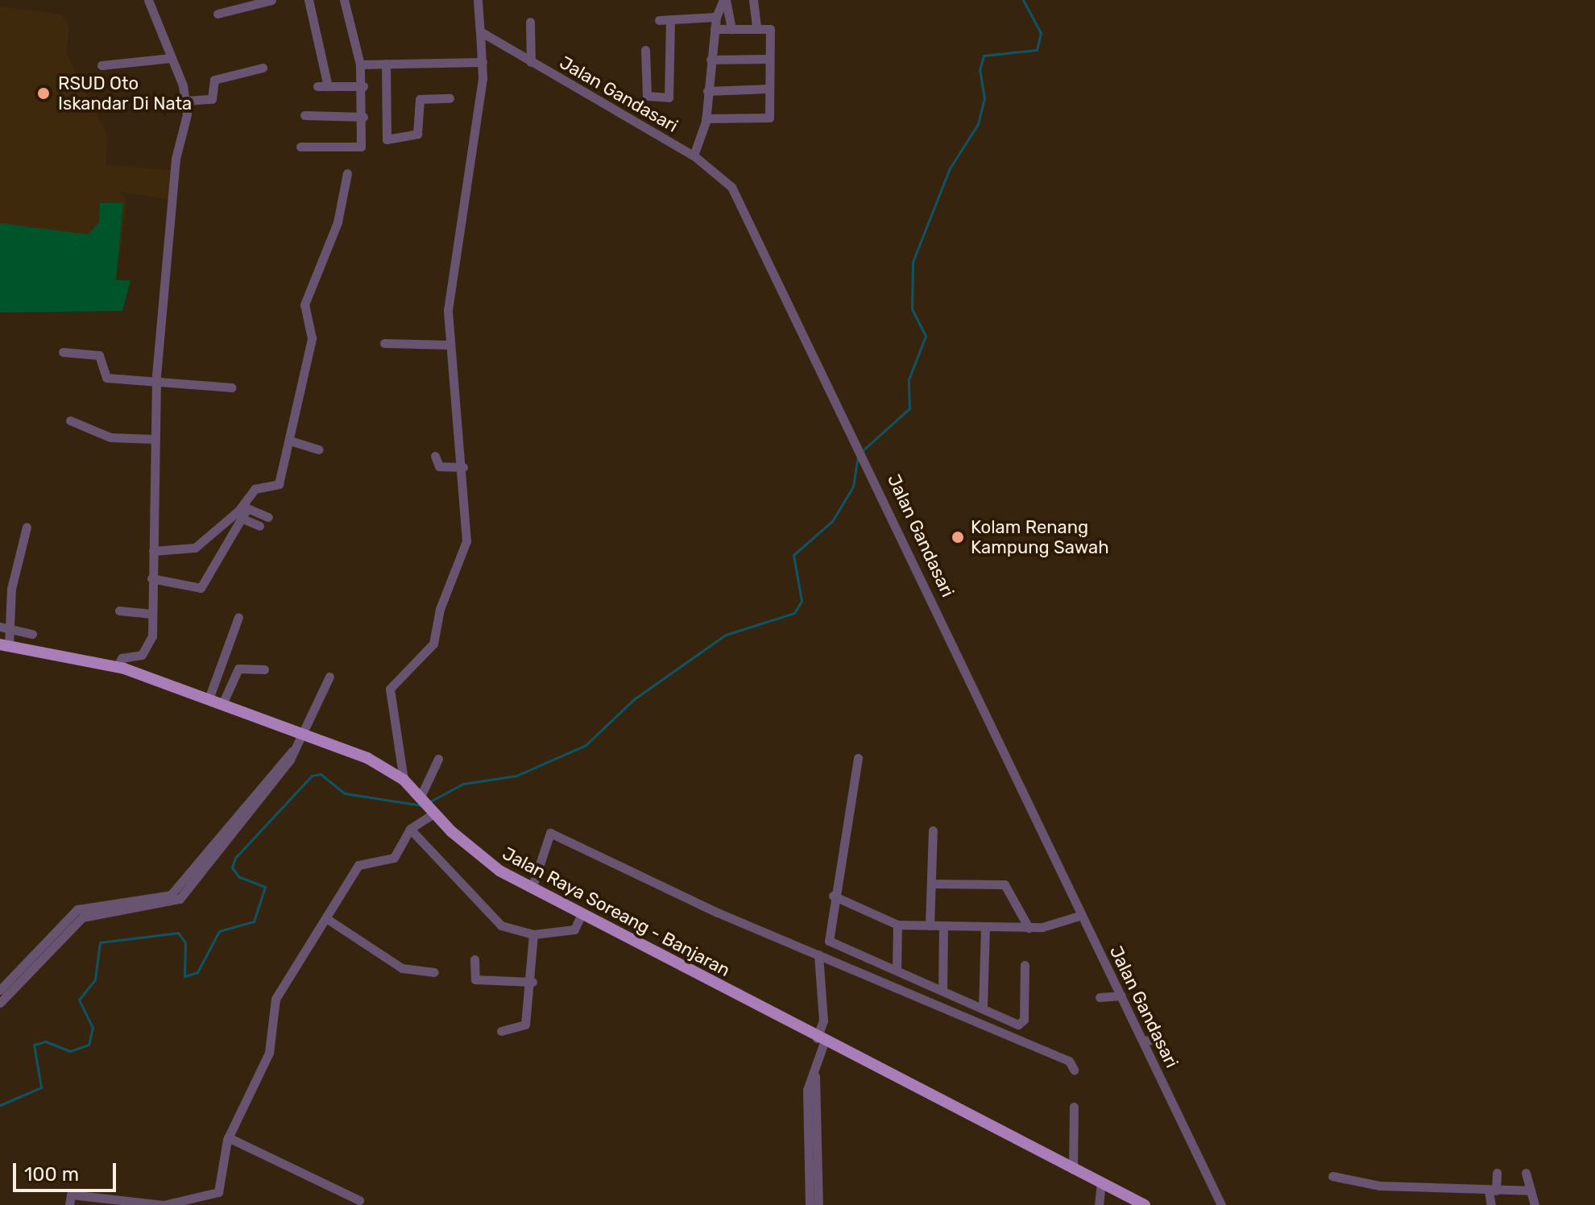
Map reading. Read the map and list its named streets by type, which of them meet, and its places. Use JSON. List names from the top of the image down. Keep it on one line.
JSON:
{"streets":{"main road":["Jalan Raya Soreang - Banjaran"],"street":["Jalan Gandasari"]},"places":["RSUD Oto Iskandar Di Nata","Kolam Renang Kampung Sawah"],"scale_bar":"100 m"}
